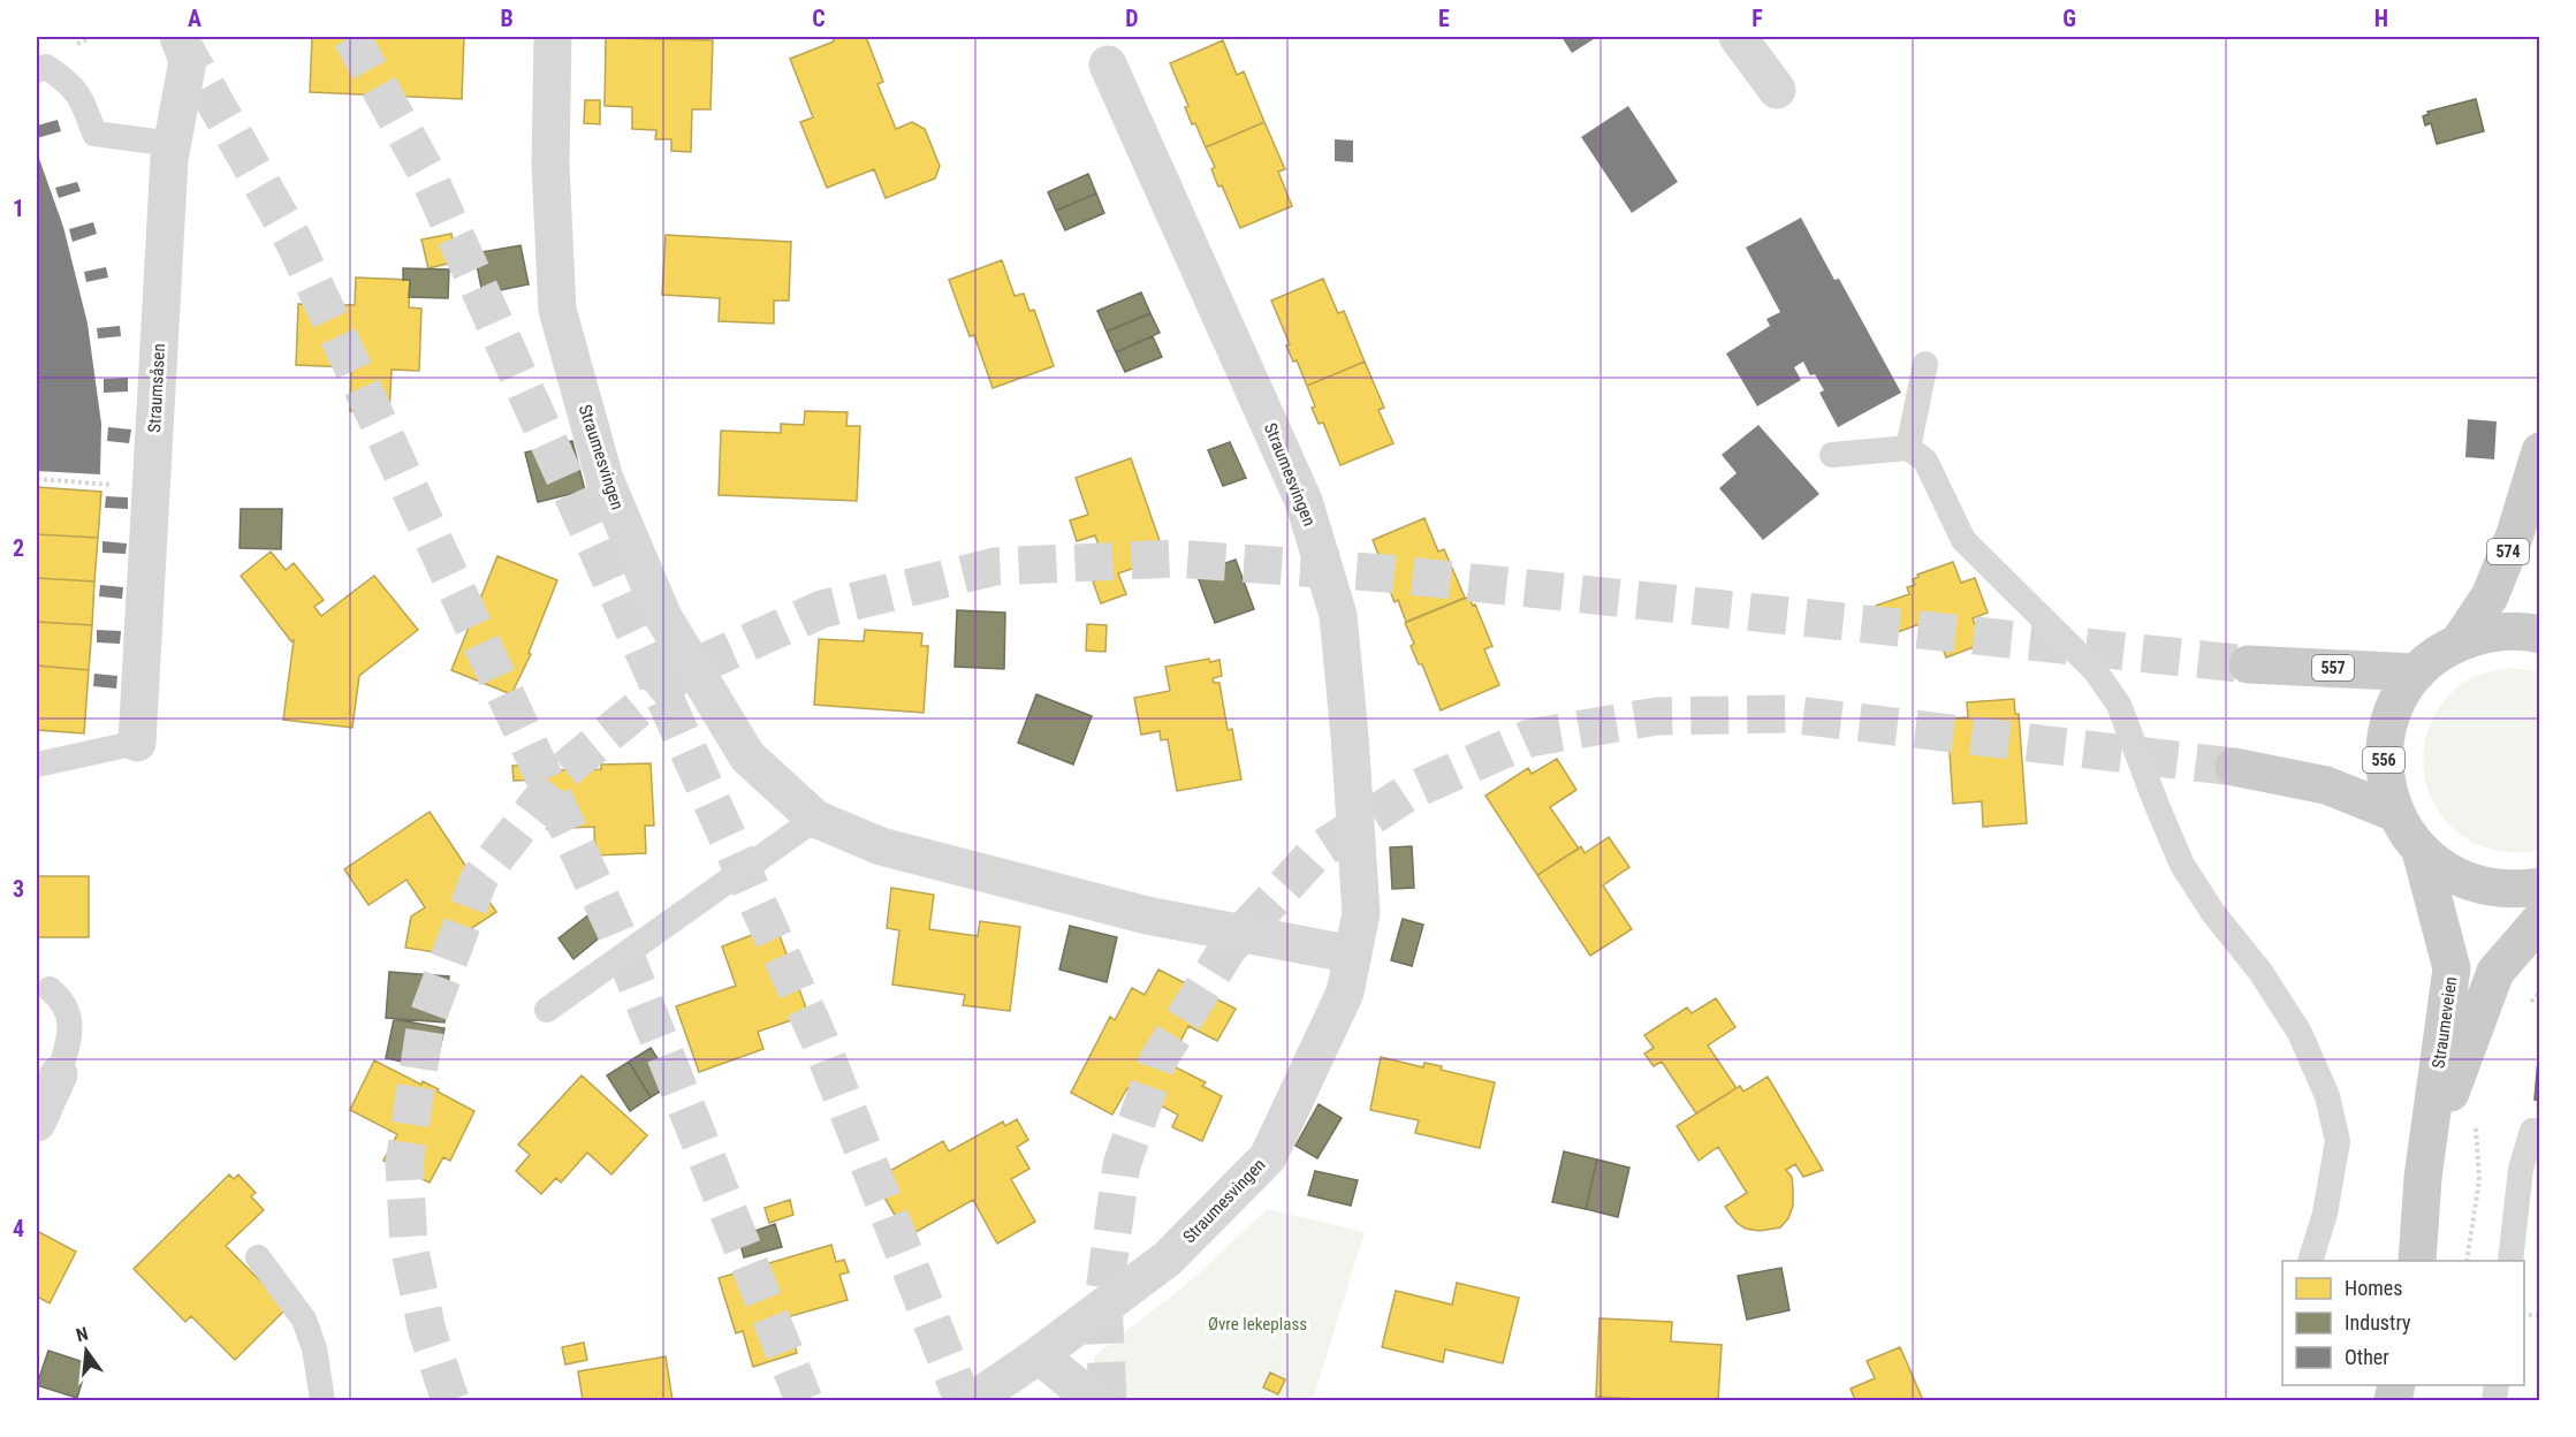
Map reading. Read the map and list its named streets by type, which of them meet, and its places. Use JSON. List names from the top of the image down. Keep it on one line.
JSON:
{"streets":{"main road":["574","557","556","Straumeveien"],"street":["Straumsåsen","Straumesvingen"]},"crossings":[["574","556"],["557","556"],["556","Straumeveien"]],"parks":["Øvre lekeplass"],"legend":["Homes","Industry","Other"],"north":"top","grid":{"columns":["A","B","C","D","E","F","G","H"],"rows":["1","2","3","4"]}}
